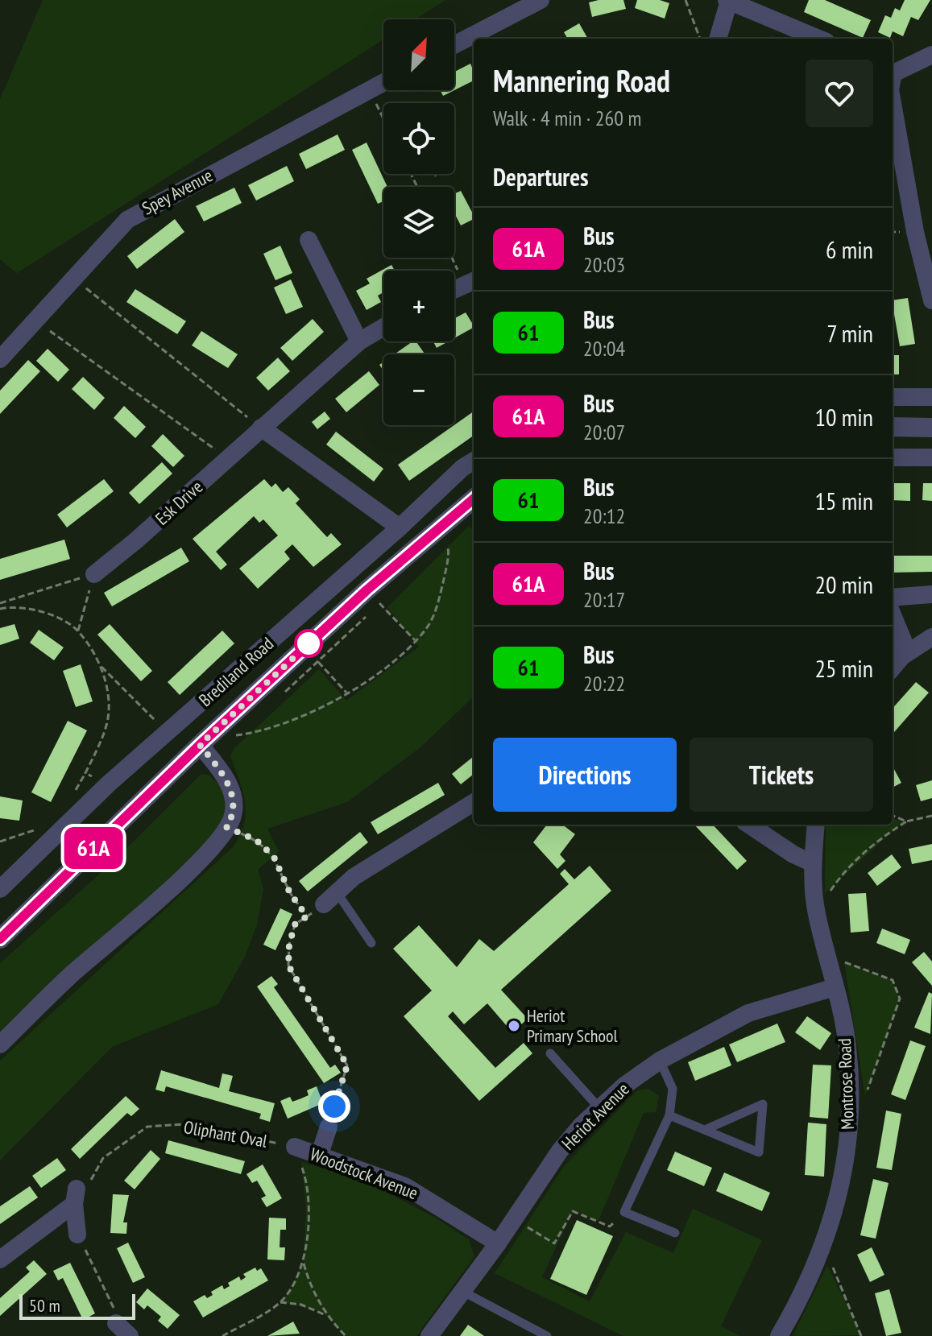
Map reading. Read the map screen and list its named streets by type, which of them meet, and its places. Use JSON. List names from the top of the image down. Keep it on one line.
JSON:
{"streets":{"street":["Spey Avenue","Esk Drive","Brediland Road","Montrose Road","Heriot Avenue","Woodstock Avenue"],"path":["Oliphant Oval"]},"crossings":[["Montrose Road","Heriot Avenue"],["Heriot Avenue","Woodstock Avenue"],["Oliphant Oval","Woodstock Avenue"]],"places":["Heriot Primary School"],"lines":["bus line 61A"],"scale_bar":"50 m","north":"top right","page":{"on_map":"61A","map_buttons":["+","−"],"heading":[["Mannering Road","Walk · 4 min · 260 m"],"Departures"],"list":[{"mark":"61A","name":"Bus","note":"20:03","value":"6 min"},{"mark":"61","name":"Bus","note":"20:04","value":"7 min"},{"mark":"61A","name":"Bus","note":"20:07","value":"10 min"},{"mark":"61","name":"Bus","note":"20:12","value":"15 min"},{"mark":"61A","name":"Bus","note":"20:17","value":"20 min"},{"mark":"61","name":"Bus","note":"20:22","value":"25 min"}],"buttons":["Directions","Tickets"],"scale":"50 m"}}
